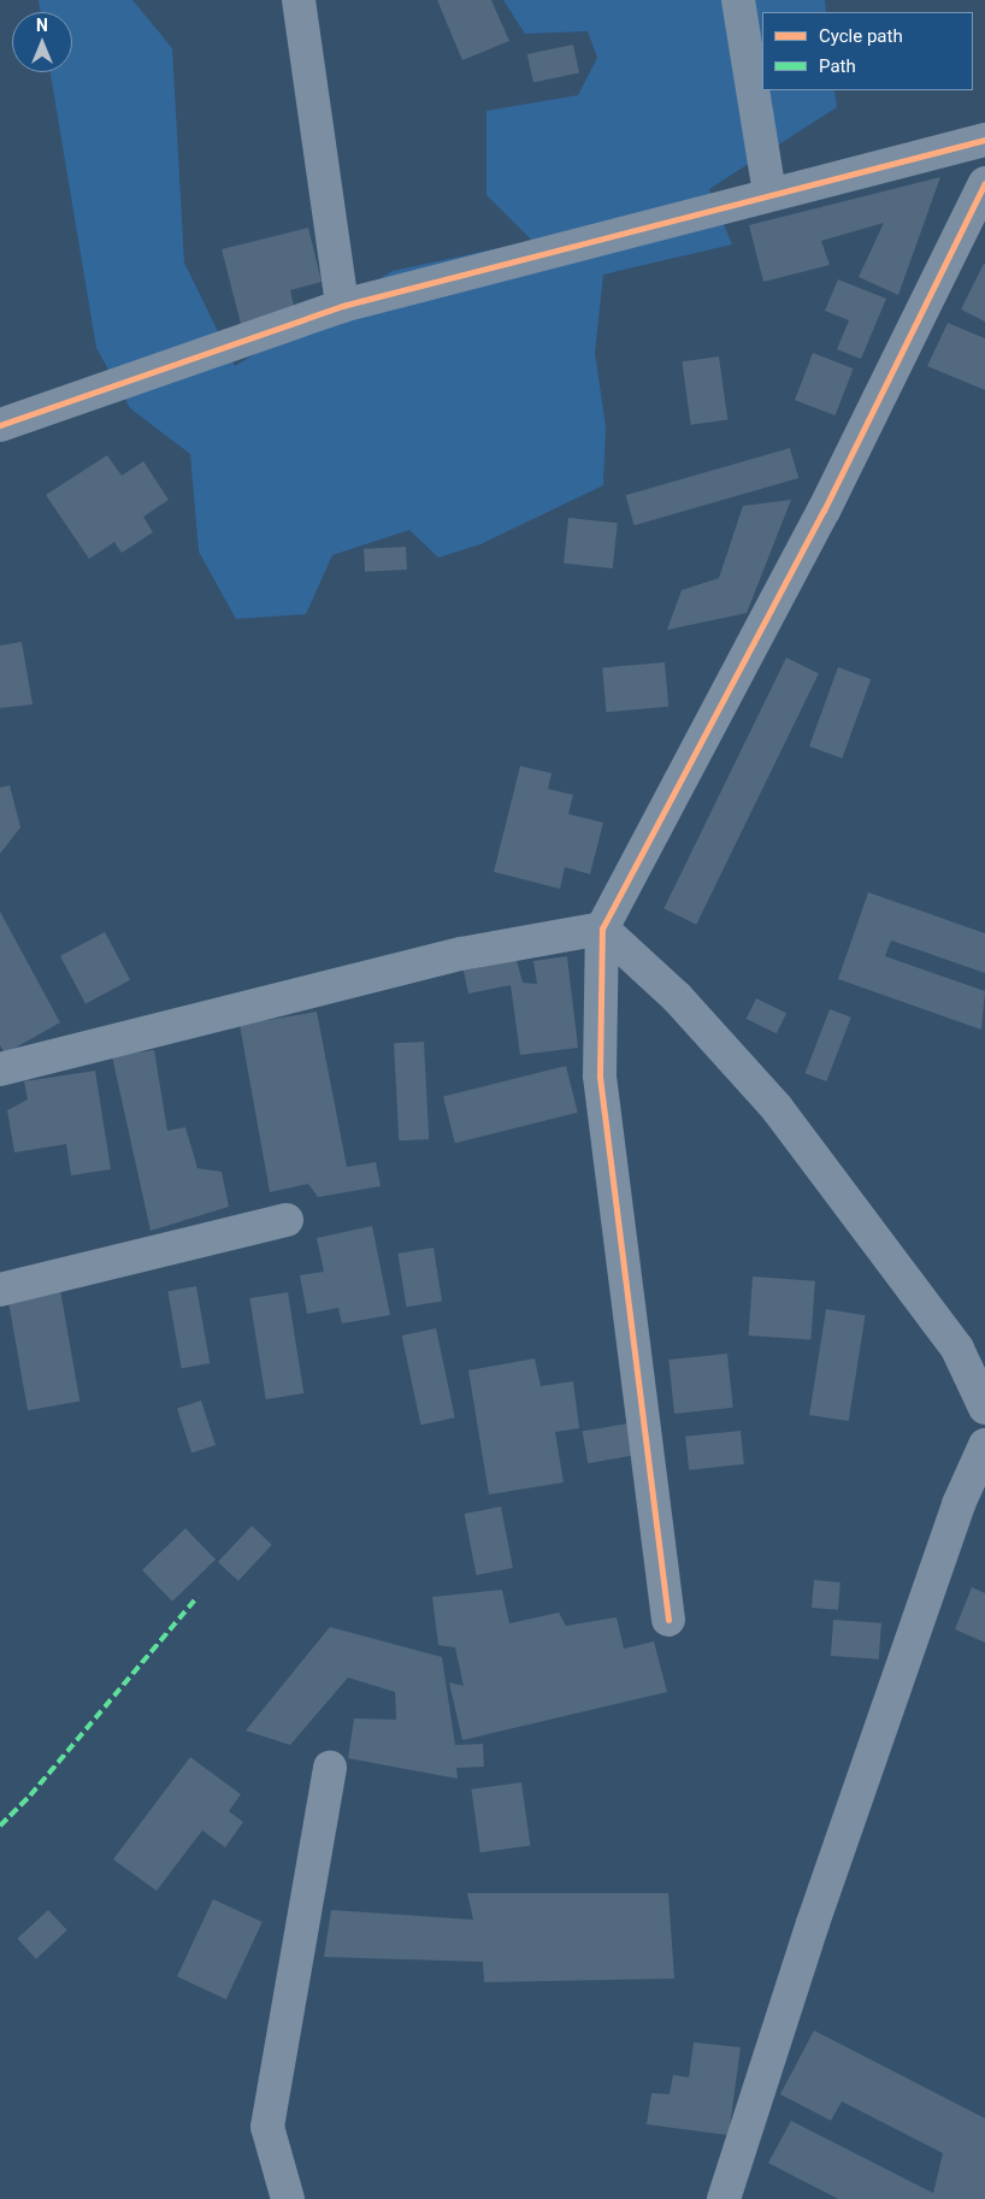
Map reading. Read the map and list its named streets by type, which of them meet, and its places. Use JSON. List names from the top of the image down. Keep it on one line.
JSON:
{"legend":["Cycle path","Path"],"north":"top"}
